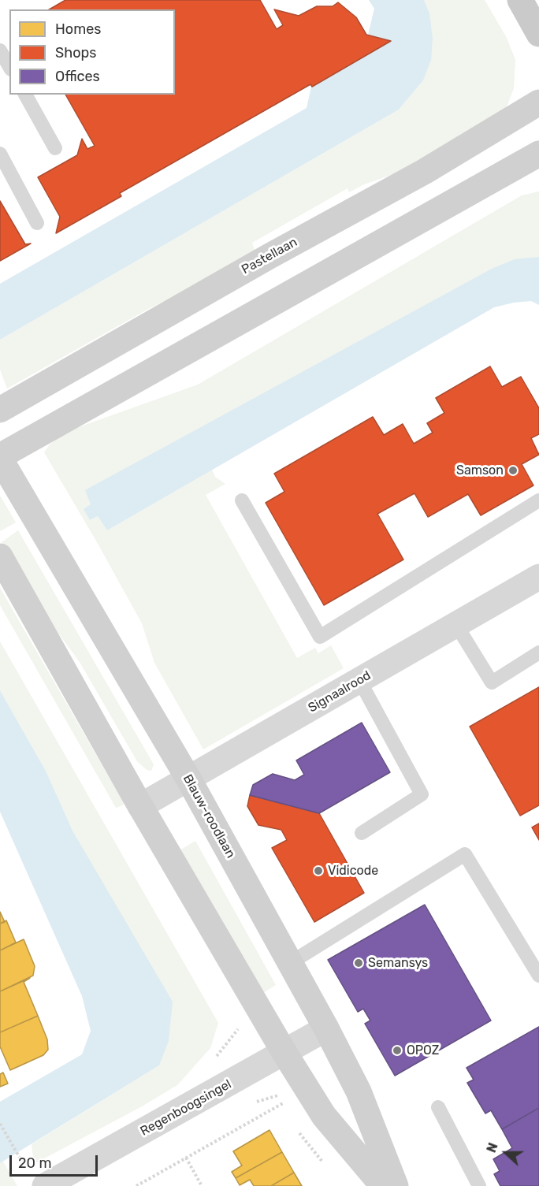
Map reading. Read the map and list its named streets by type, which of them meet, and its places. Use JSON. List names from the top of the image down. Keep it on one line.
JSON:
{"streets":{"street":["Pastellaan","Signaalrood","Blauw-roodlaan","Regenboogsingel"]},"crossings":[["Signaalrood","Blauw-roodlaan"],["Blauw-roodlaan","Regenboogsingel"]],"places":["Samson","Vidicode","Semansys","OPOZ"],"legend":["Homes","Shops","Offices"],"scale_bar":"20 m","north":"left"}
